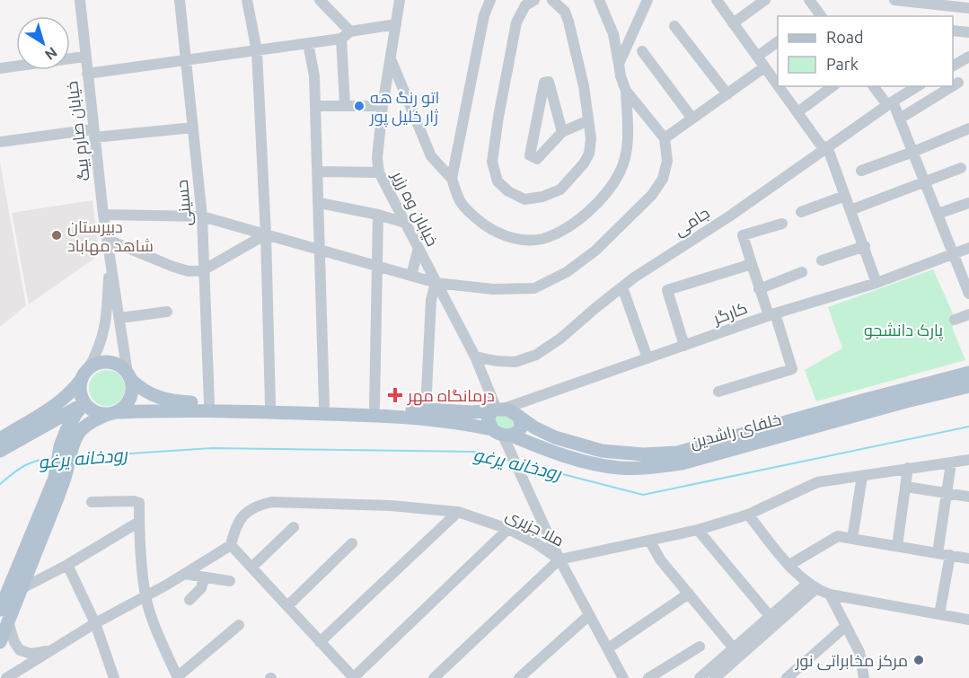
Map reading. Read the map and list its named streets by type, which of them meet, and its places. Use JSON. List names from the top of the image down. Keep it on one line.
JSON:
{"streets":{"main road":["خلفای راشدین"],"street":["خیابان صارم بیگ","حسینی","خیابان وه رزیر","جامی","کارگر","ملا جزیری"]},"crossings":[["خیابان صارم بیگ","خلفای راشدین"],["خیابان وه رزیر","جامی"],["خیابان وه رزیر","کارگر"],["خیابان وه رزیر","خلفای راشدین"],["کارگر","خلفای راشدین"]],"water":["رودخانه یرغو"],"parks":["پارک دانشجو"],"places":{"other":["اتو رنگ هه ژار خلیل پور","دبیرستان شاهد مهاباد","مرکز مخابراتی نور"],"health":["درمانگاه مهر"]},"legend":["Road","Park"],"north":"bottom right"}
